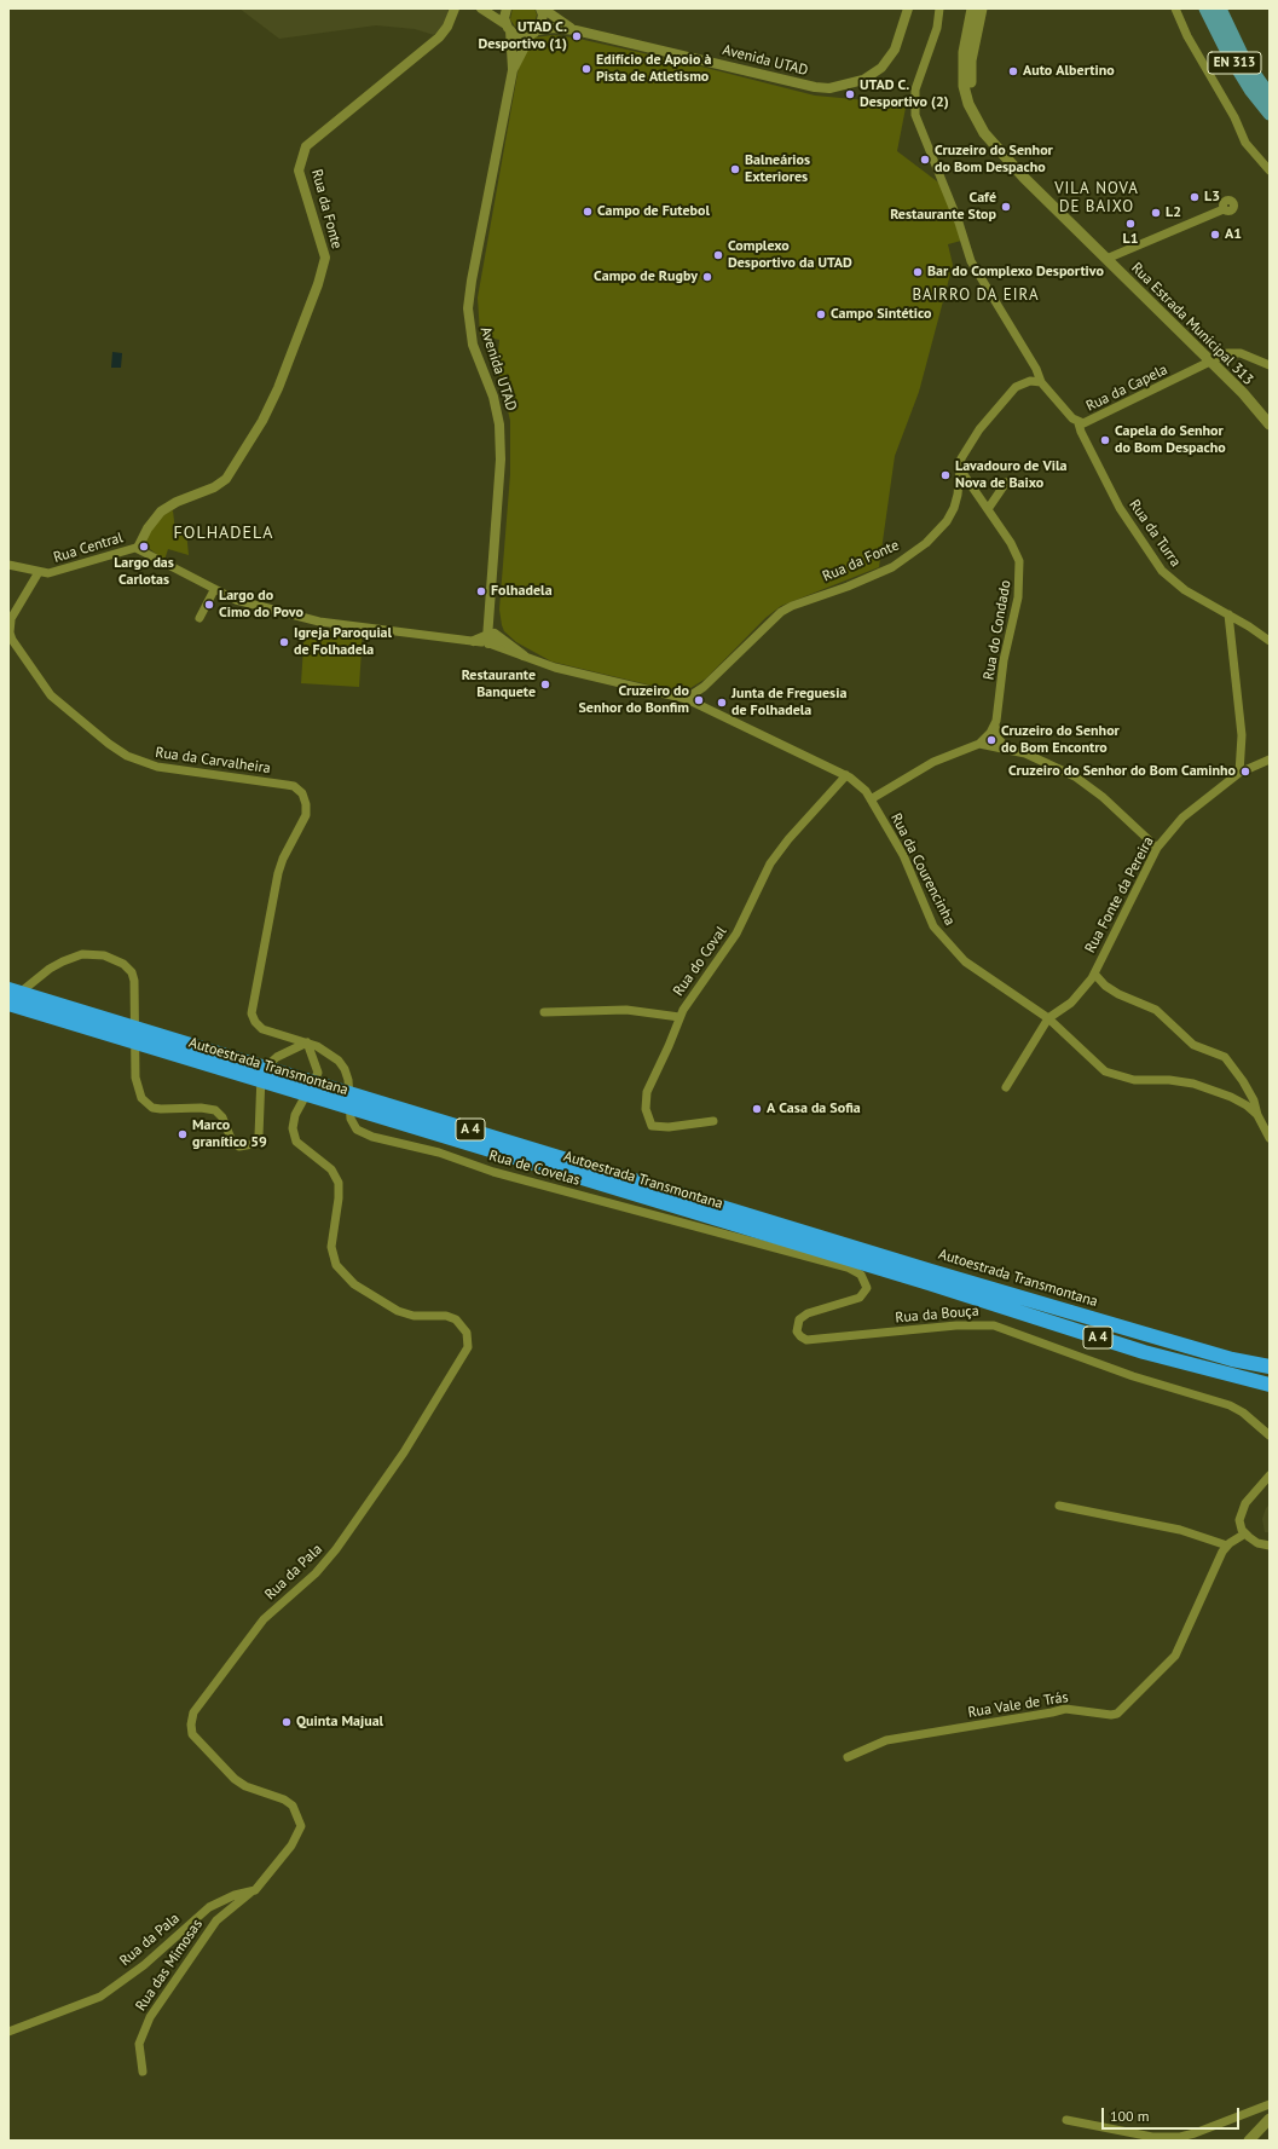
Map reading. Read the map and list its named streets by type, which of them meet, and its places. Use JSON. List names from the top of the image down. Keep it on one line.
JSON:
{"streets":{"highway":["Autoestrada Transmontana","A 4"],"main road":["EN 313","Rua Estrada Municipal 313"],"street":["Avenida UTAD","Rua da Fonte","Rua da Capela","Rua da Turra","Rua Central","Rua do Condado","Rua da Carvalheira","Rua da Courencinha","Rua Fonte da Pereira","Rua do Coval","Rua de Covelas","Rua da Bouça","Rua da Pala","Rua Vale de Trás","Rua das Mimosas"]},"crossings":[["Rua da Fonte","Rua da Capela"],["Rua da Fonte","Rua Central"],["Rua da Fonte","Rua do Condado"],["Rua da Fonte","Rua da Courencinha"],["Rua Estrada Municipal 313","Rua da Capela"],["Rua da Capela","Rua da Turra"],["Rua da Carvalheira","Rua de Covelas"],["Rua da Courencinha","Rua Fonte da Pereira"],["Rua da Courencinha","Rua do Coval"],["Rua de Covelas","Rua da Bouça"],["Rua de Covelas","Rua da Pala"],["Rua da Pala","Rua das Mimosas"]],"districts":["VILA NOVA DE BAIXO","BAIRRO DA EIRA","FOLHADELA"],"places":["UTAD C. Desportivo (1)","Edifício de Apoio à Pista de Atletismo","Auto Albertino","UTAD C. Desportivo (2)","Cruzeiro do Senhor do Bom Despacho","Balneários Exteriores","L3","Café Restaurante Stop","Campo de Futebol","L2","L1","A1","Complexo Desportivo da UTAD","Bar do Complexo Desportivo","Campo de Rugby","Campo Sintético","Capela do Senhor do Bom Despacho","Lavadouro de Vila Nova de Baixo","Largo das Carlotas","Folhadela","Largo do Cimo do Povo","Igreja Paroquial de Folhadela","Restaurante Banquete","Cruzeiro do Senhor do Bonfim","Junta de Freguesia de Folhadela","Cruzeiro do Senhor do Bom Encontro","Cruzeiro do Senhor do Bom Caminho","A Casa da Sofia","Marco granítico 59","Quinta Majual"],"scale_bar":"100 m"}
